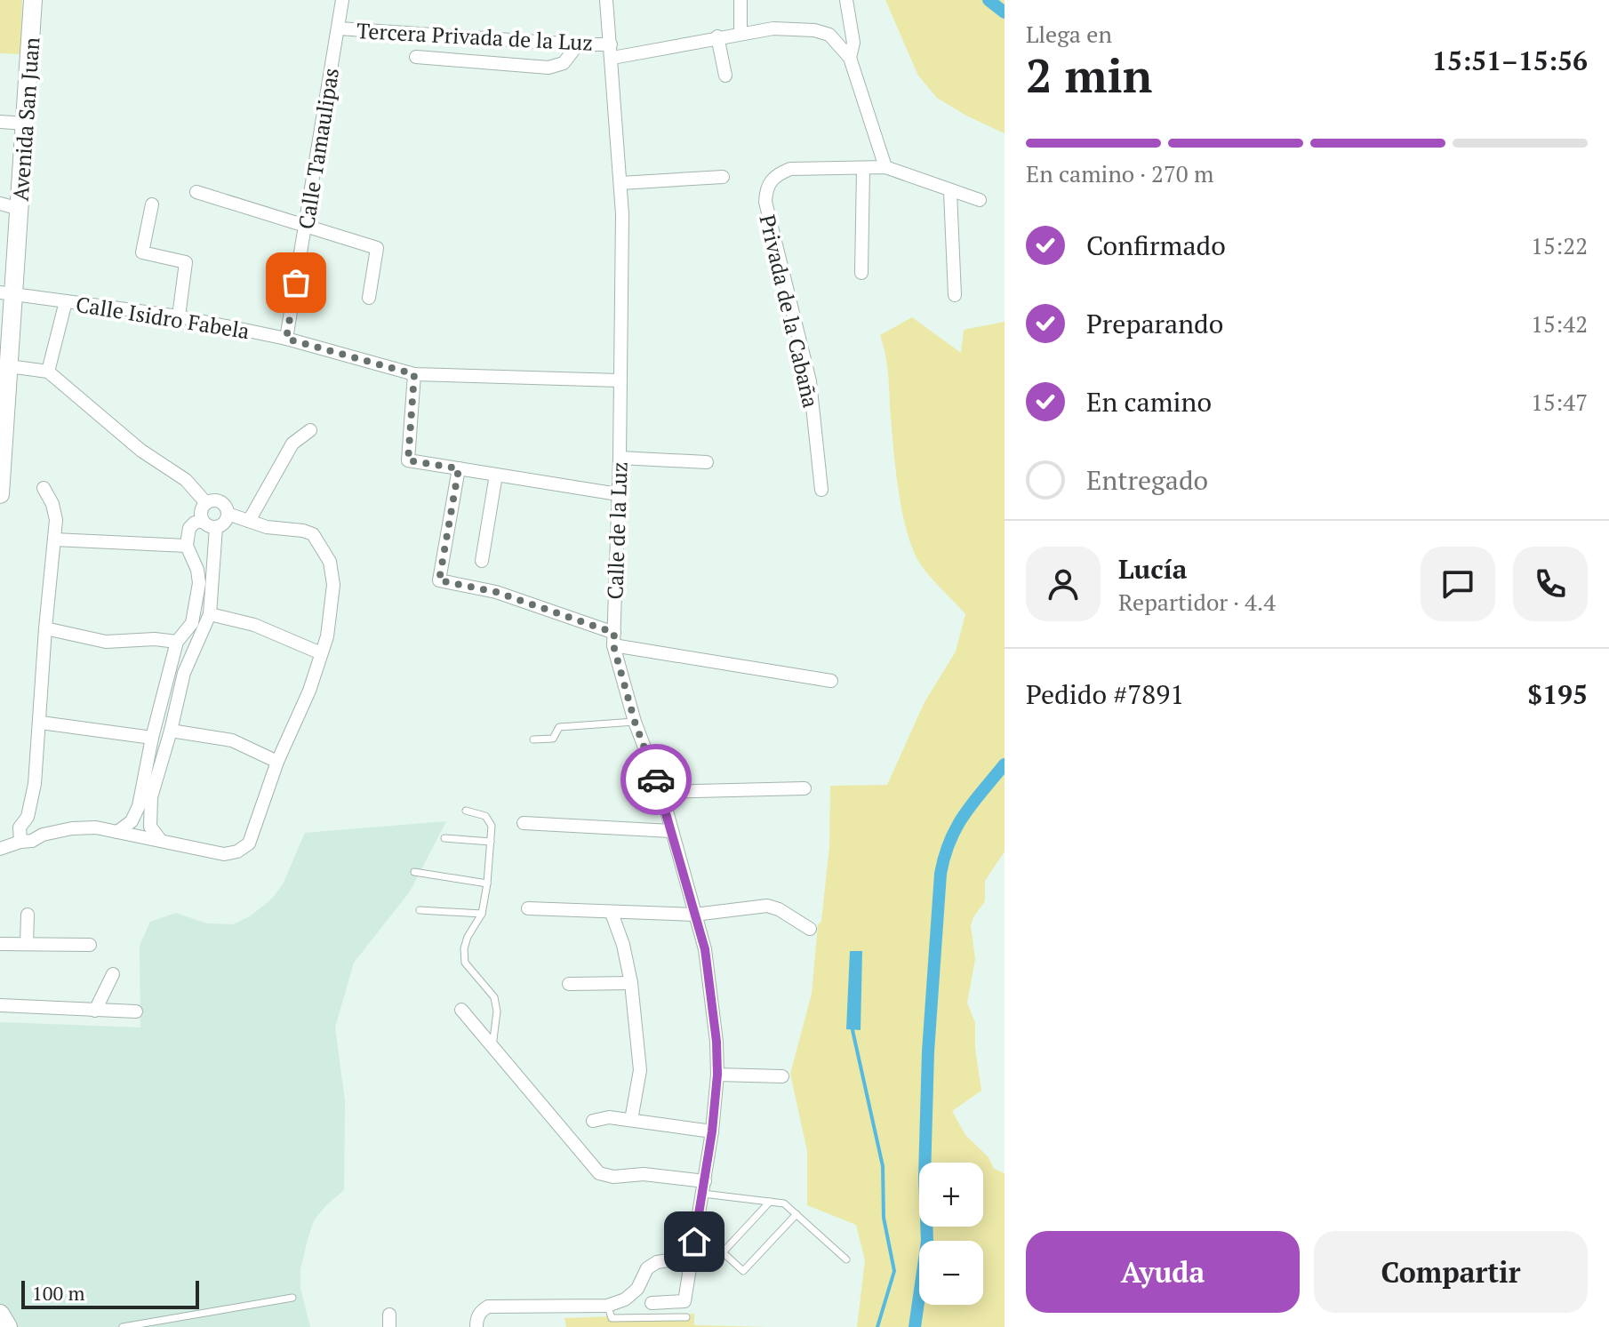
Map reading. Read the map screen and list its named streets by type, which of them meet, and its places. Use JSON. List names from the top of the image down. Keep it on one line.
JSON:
{"streets":{"street":["Tercera Privada de la Luz","Avenida San Juan","Calle Tamaulipas","Privada de la Cabaña","Calle Isidro Fabela","Calle de la Luz"]},"crossings":[["Tercera Privada de la Luz","Calle Tamaulipas"],["Tercera Privada de la Luz","Calle de la Luz"],["Avenida San Juan","Calle Isidro Fabela"],["Calle Tamaulipas","Calle Isidro Fabela"],["Calle Isidro Fabela","Calle de la Luz"]],"scale_bar":"100 m","page":{"heading":["2 min","Llega en","15:51–15:56"],"panel":["Lucía","Repartidor · 4.4","Pedido #7891","$195"],"bar":"En camino · 270 m","list":[["Confirmado","15:22"],["Preparando","15:42"],["En camino","15:47"],"Entregado"],"map_buttons":["+","−"],"buttons":["Ayuda","Compartir"],"scale":"100 m"}}
